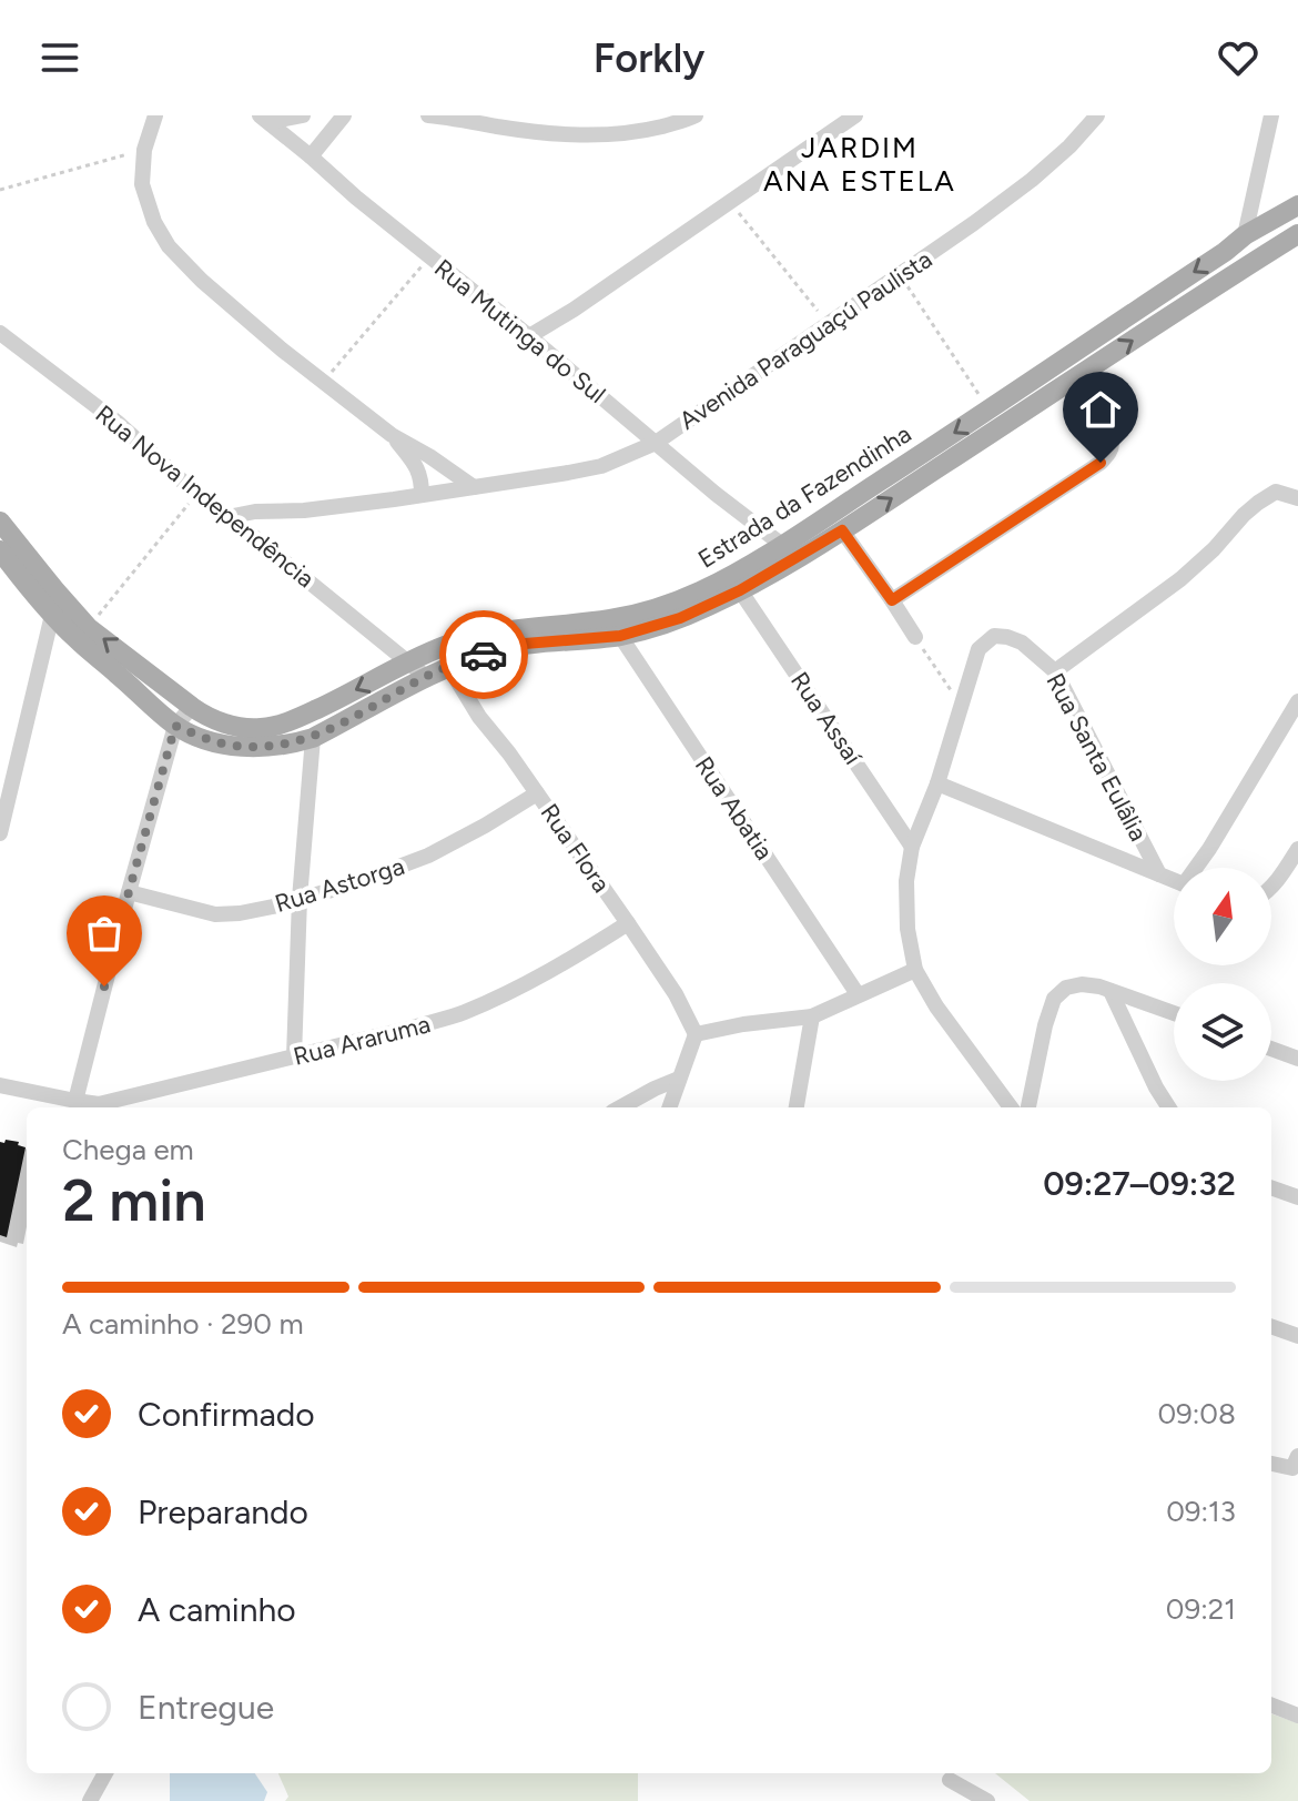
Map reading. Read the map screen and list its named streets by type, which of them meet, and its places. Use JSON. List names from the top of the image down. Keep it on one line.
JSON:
{"streets":{"main road":["Estrada da Fazendinha"],"street":["Rua Mutinga do Sul","Avenida Paraguaçú Paulista","Rua Nova Independência","Rua Assaí","Rua Santa Eulâlia","Rua Abatia","Rua Flora","Rua Astorga","Rua Araruma"]},"crossings":[["Rua Mutinga do Sul","Avenida Paraguaçú Paulista"],["Rua Mutinga do Sul","Estrada da Fazendinha"],["Avenida Paraguaçú Paulista","Rua Nova Independência"],["Rua Nova Independência","Estrada da Fazendinha"],["Estrada da Fazendinha","Rua Assaí"],["Estrada da Fazendinha","Rua Abatia"],["Estrada da Fazendinha","Rua Flora"],["Rua Assaí","Rua Santa Eulâlia"],["Rua Flora","Rua Astorga"],["Rua Flora","Rua Araruma"]],"districts":["JARDIM ANA ESTELA"],"north":"top","page":{"header":"Forkly","heading":["2 min","Chega em","09:27–09:32"],"bar":"A caminho · 290 m","list":[["Confirmado","09:08"],["Preparando","09:13"],["A caminho","09:21"],"Entregue"]}}
